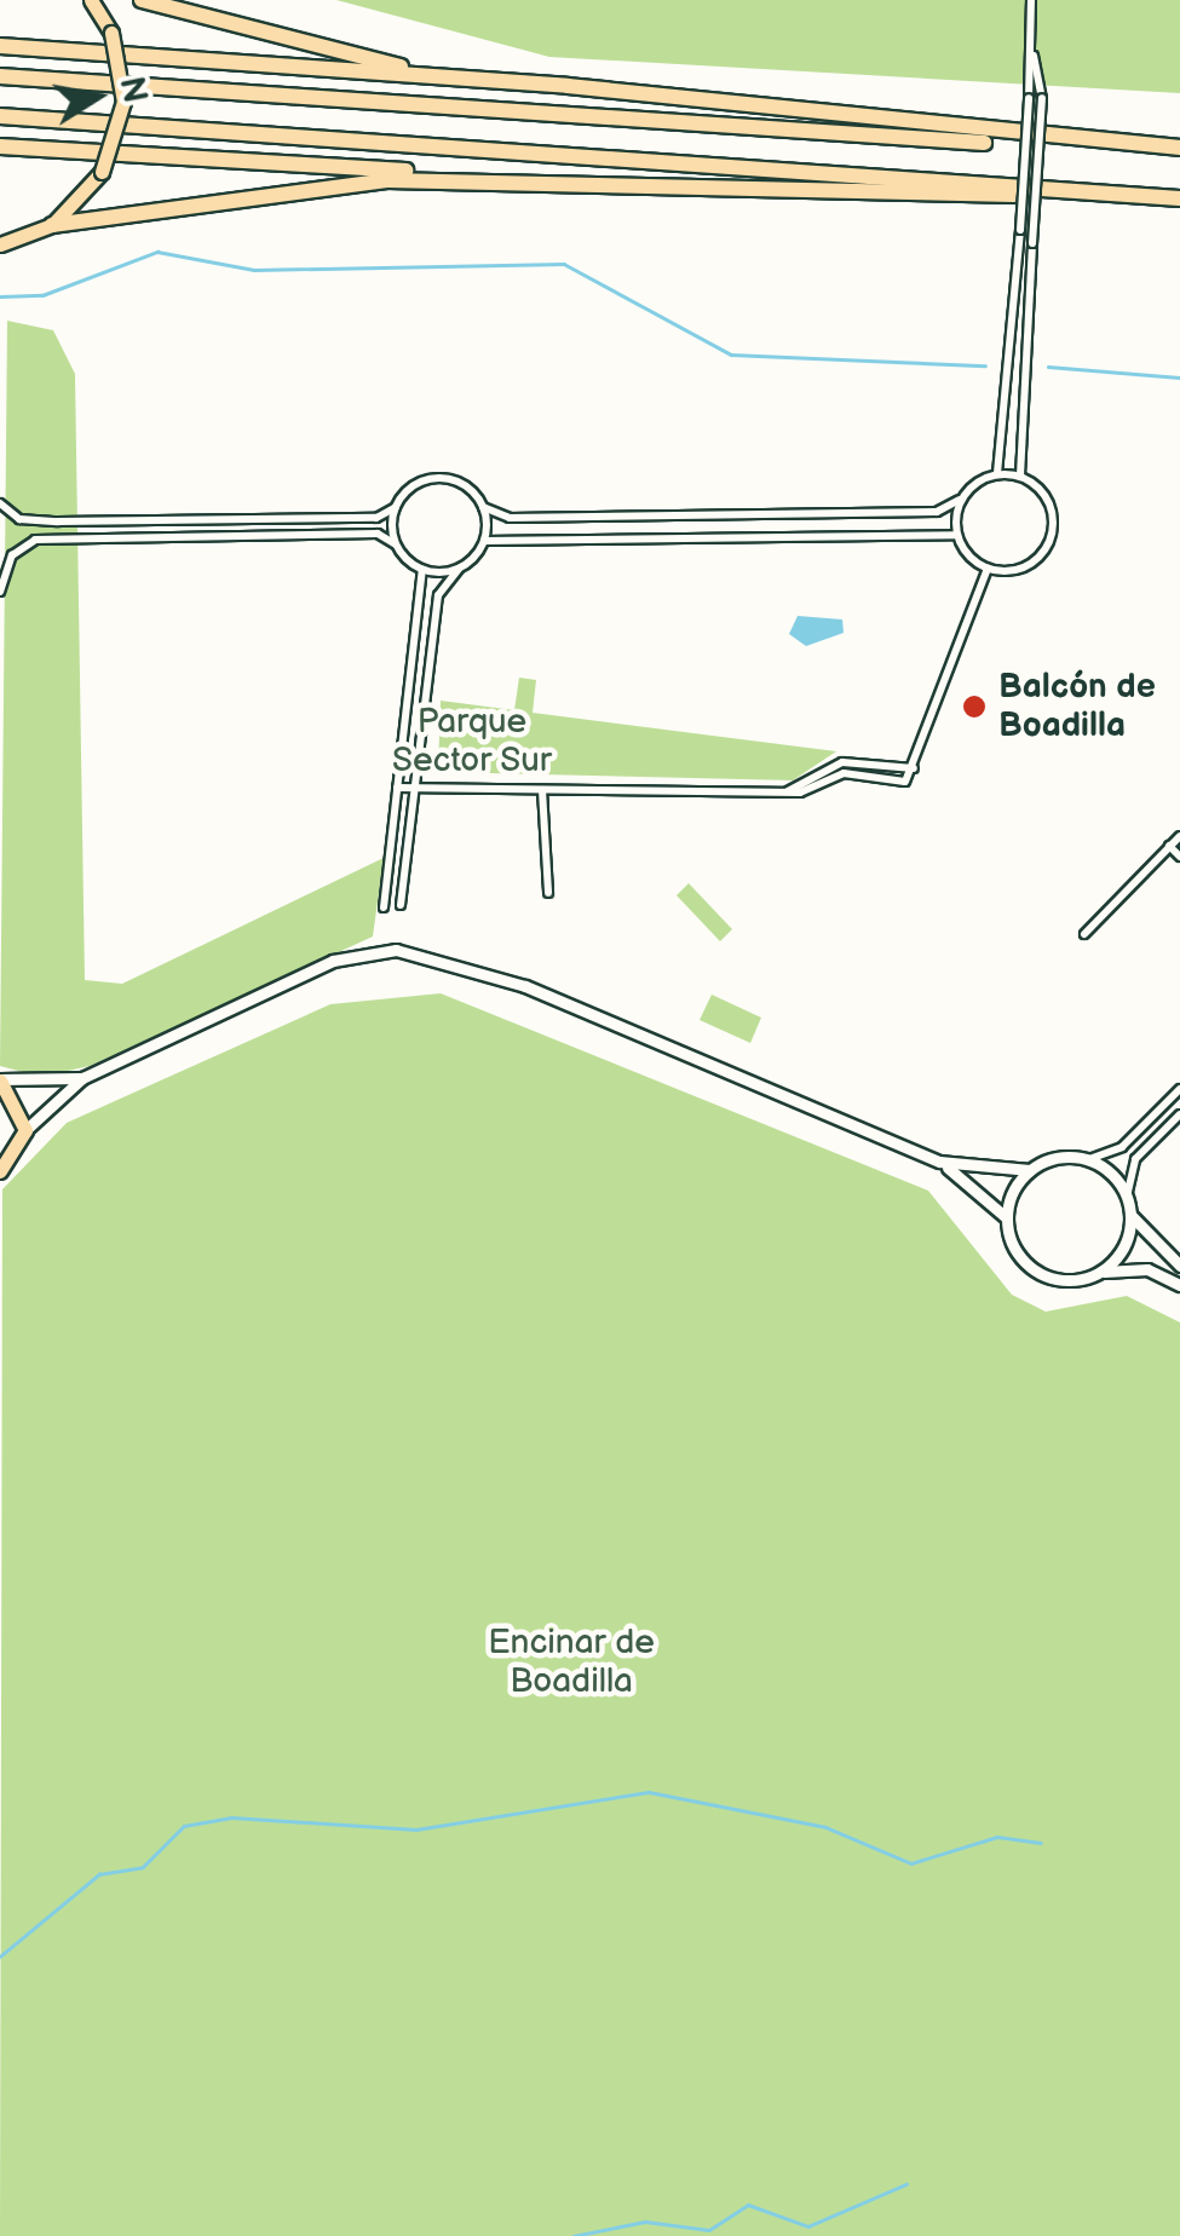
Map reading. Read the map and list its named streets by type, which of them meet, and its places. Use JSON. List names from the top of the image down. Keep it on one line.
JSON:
{"parks":["Parque Sector Sur","Encinar de Boadilla"],"places":["Balcón de Boadilla"],"north":"right"}
